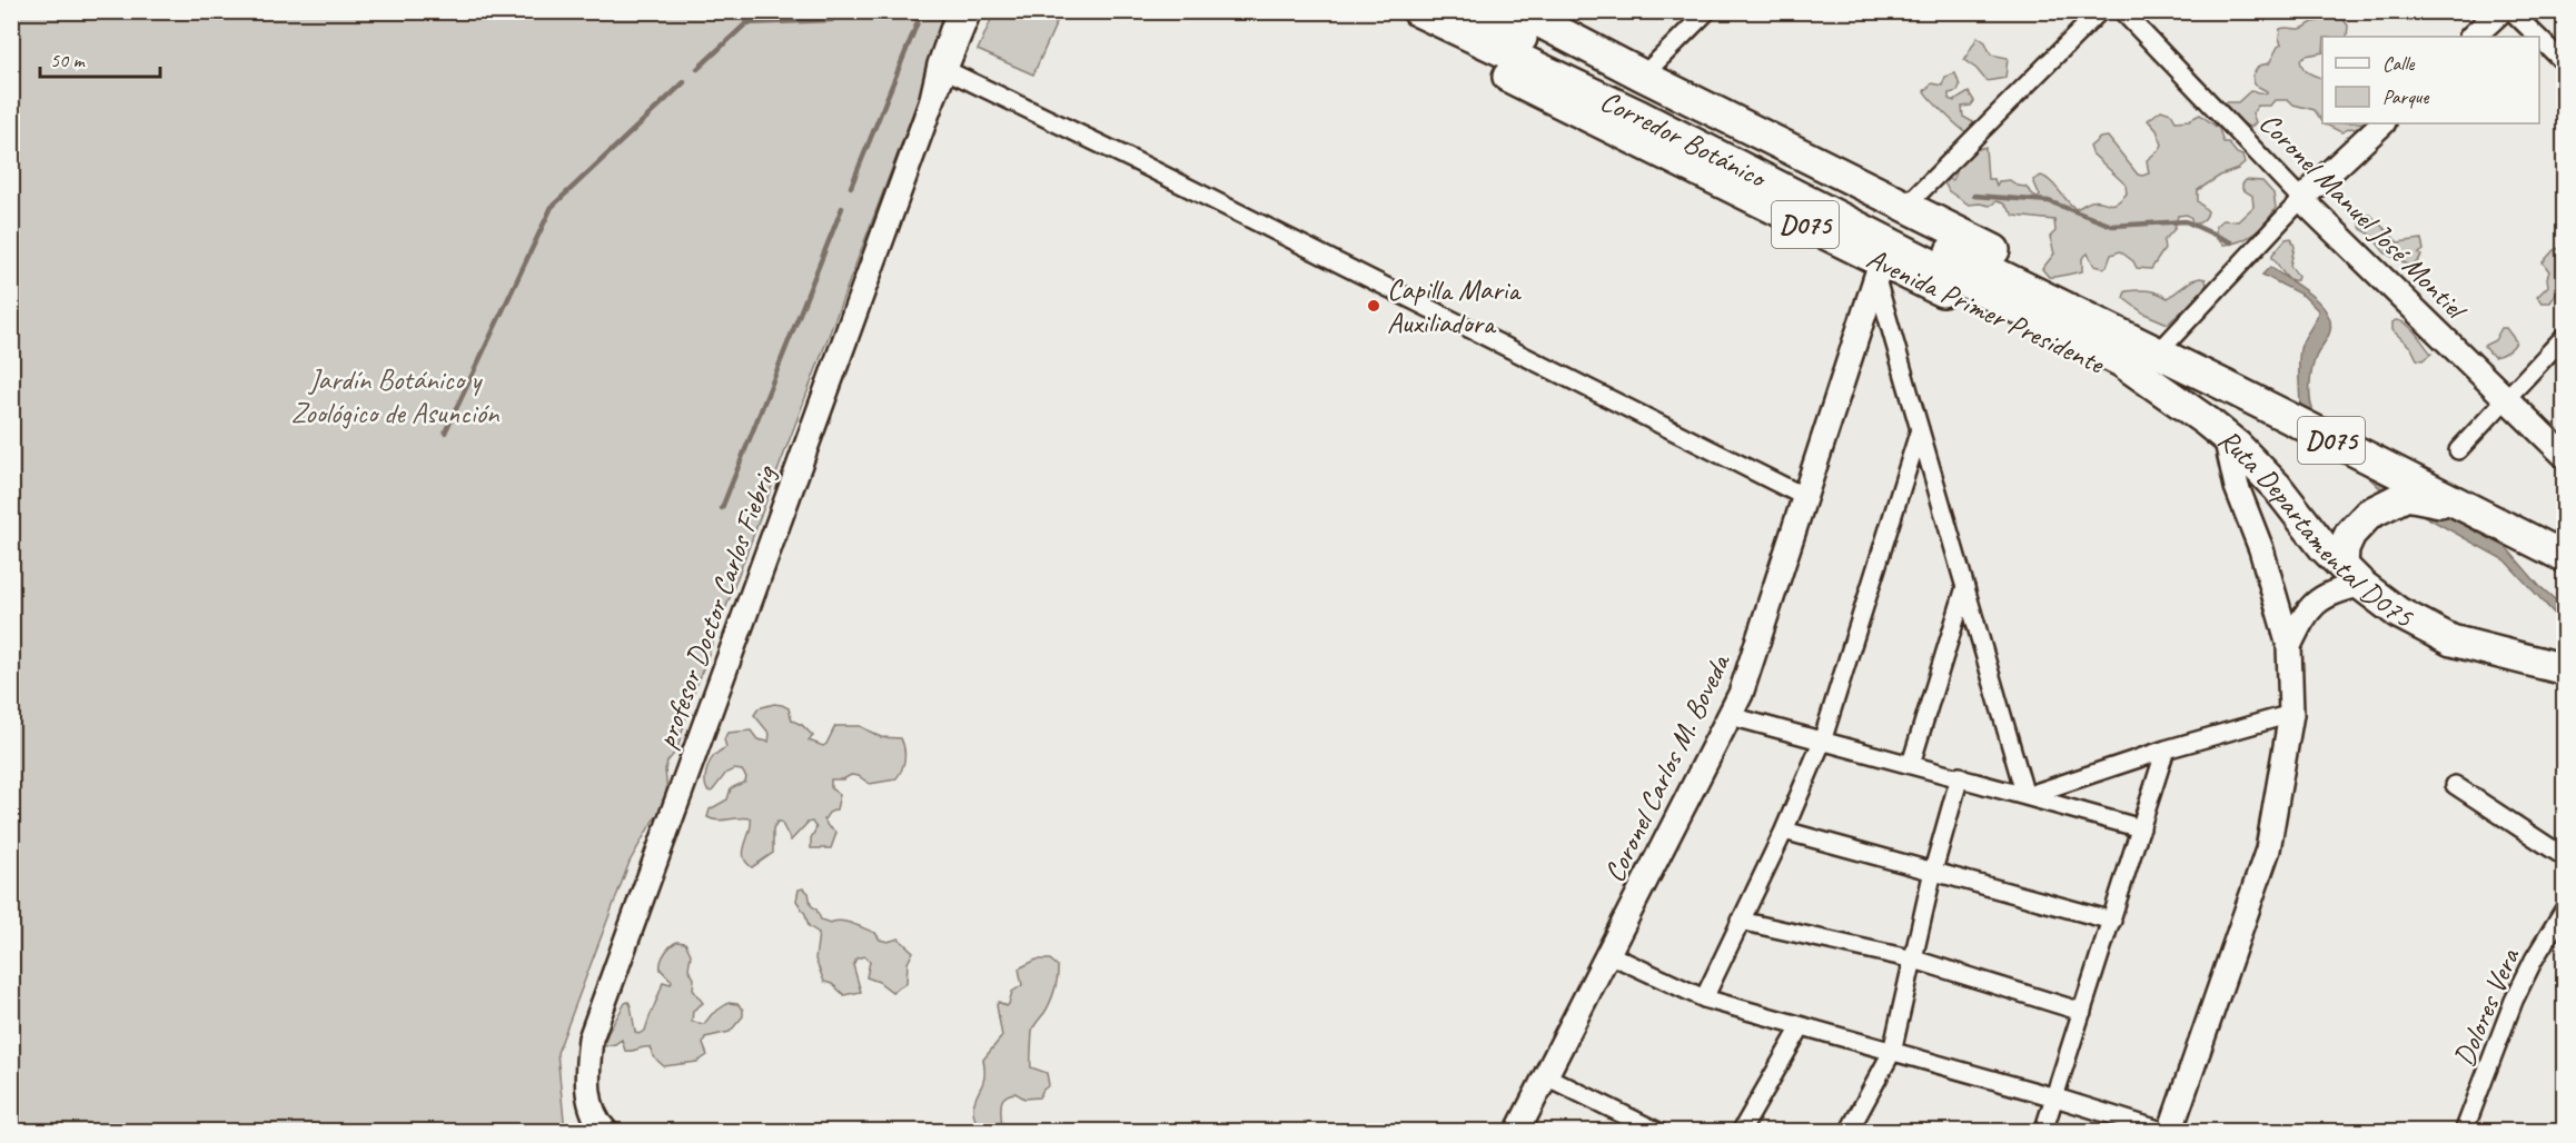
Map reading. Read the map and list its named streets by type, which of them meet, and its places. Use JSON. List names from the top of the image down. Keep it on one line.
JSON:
{"streets":{"highway":["Corredor Botánico","D075","Avenida Primer Presidente","Ruta Departamental D075"],"street":["Coronel Manuel José Montiel","profesor Doctor Carlos Fiebrig","Coronel Carlos M. Boveda","Dolores Vera"]},"crossings":[["Corredor Botánico","Ruta Departamental D075"],["Avenida Primer Presidente","Ruta Departamental D075"],["Avenida Primer Presidente","Coronel Carlos M. Boveda"]],"parks":["Jardín Botánico y Zoológico de Asunción"],"places":["Capilla Maria Auxiliadora"],"legend":["Calle","Parque"],"scale_bar":"50 m"}
